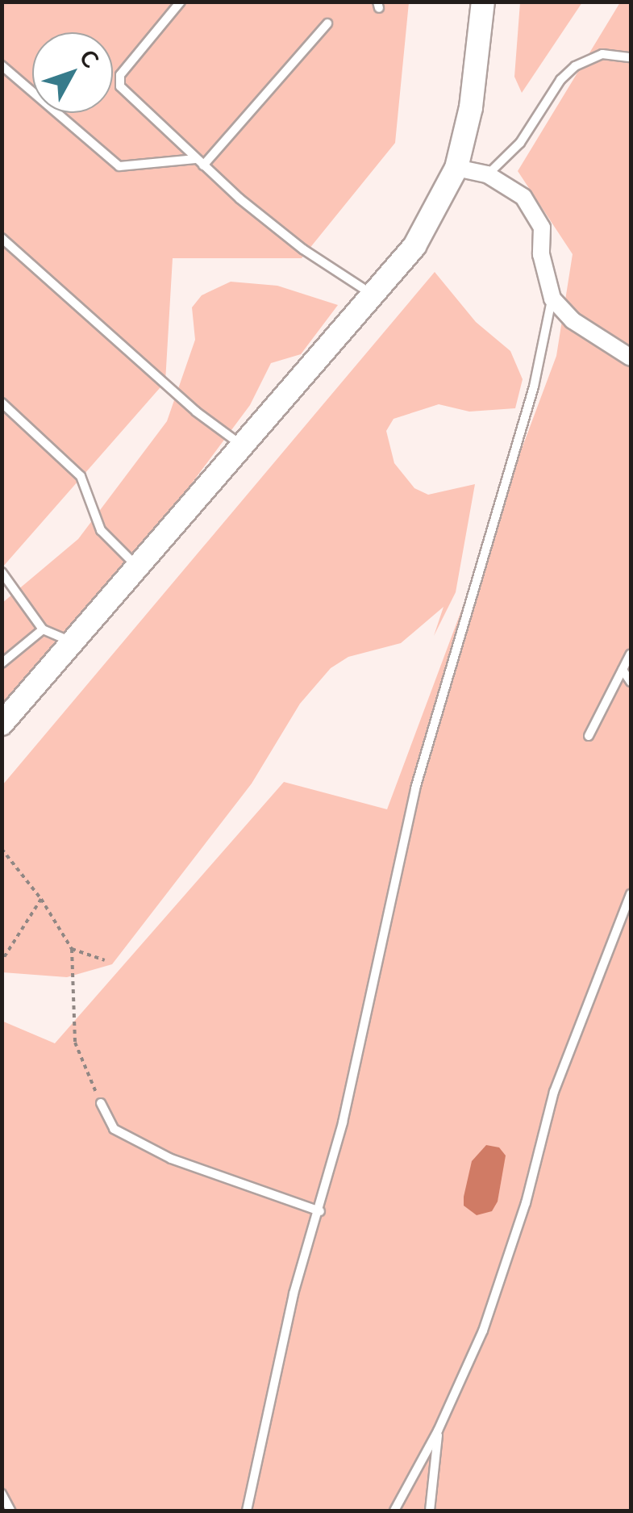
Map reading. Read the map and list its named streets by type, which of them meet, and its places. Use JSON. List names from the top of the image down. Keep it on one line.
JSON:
{"north":"top right"}
